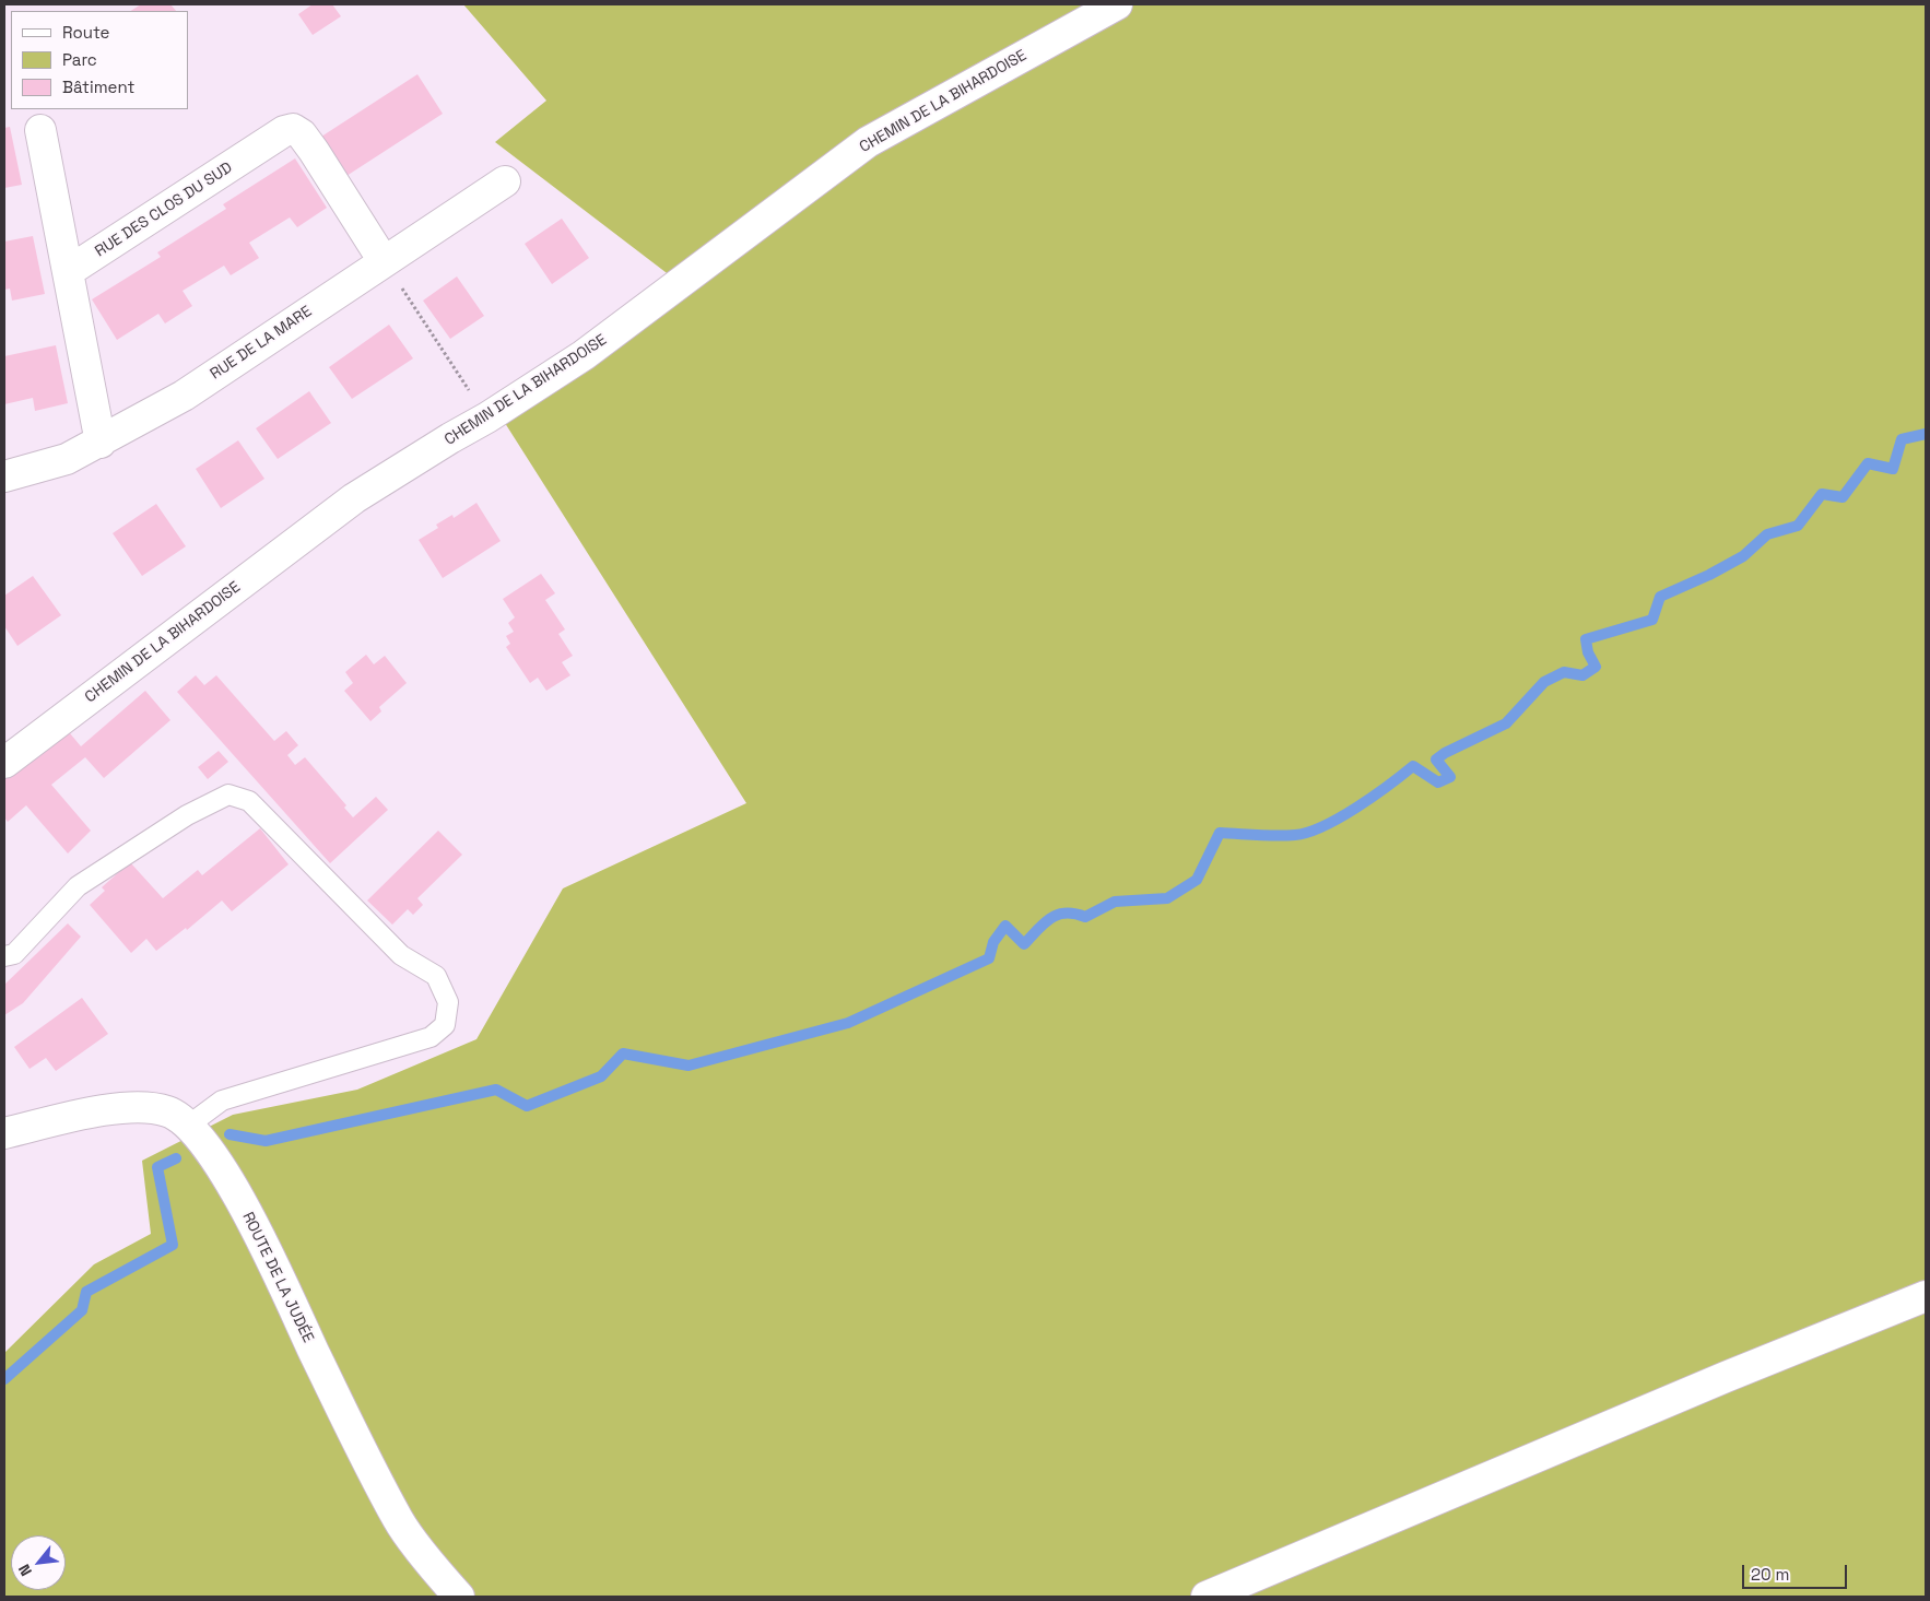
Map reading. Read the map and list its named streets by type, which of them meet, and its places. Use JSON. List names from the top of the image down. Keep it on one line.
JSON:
{"streets":{"street":["CHEMIN DE LA BIHARDOISE","RUE DES CLOS DU SUD","RUE DE LA MARE","ROUTE DE LA JUDÉE"]},"crossings":[["RUE DES CLOS DU SUD","RUE DE LA MARE"]],"legend":["Route","Parc","Bâtiment"],"scale_bar":"20 m","north":"bottom left"}
